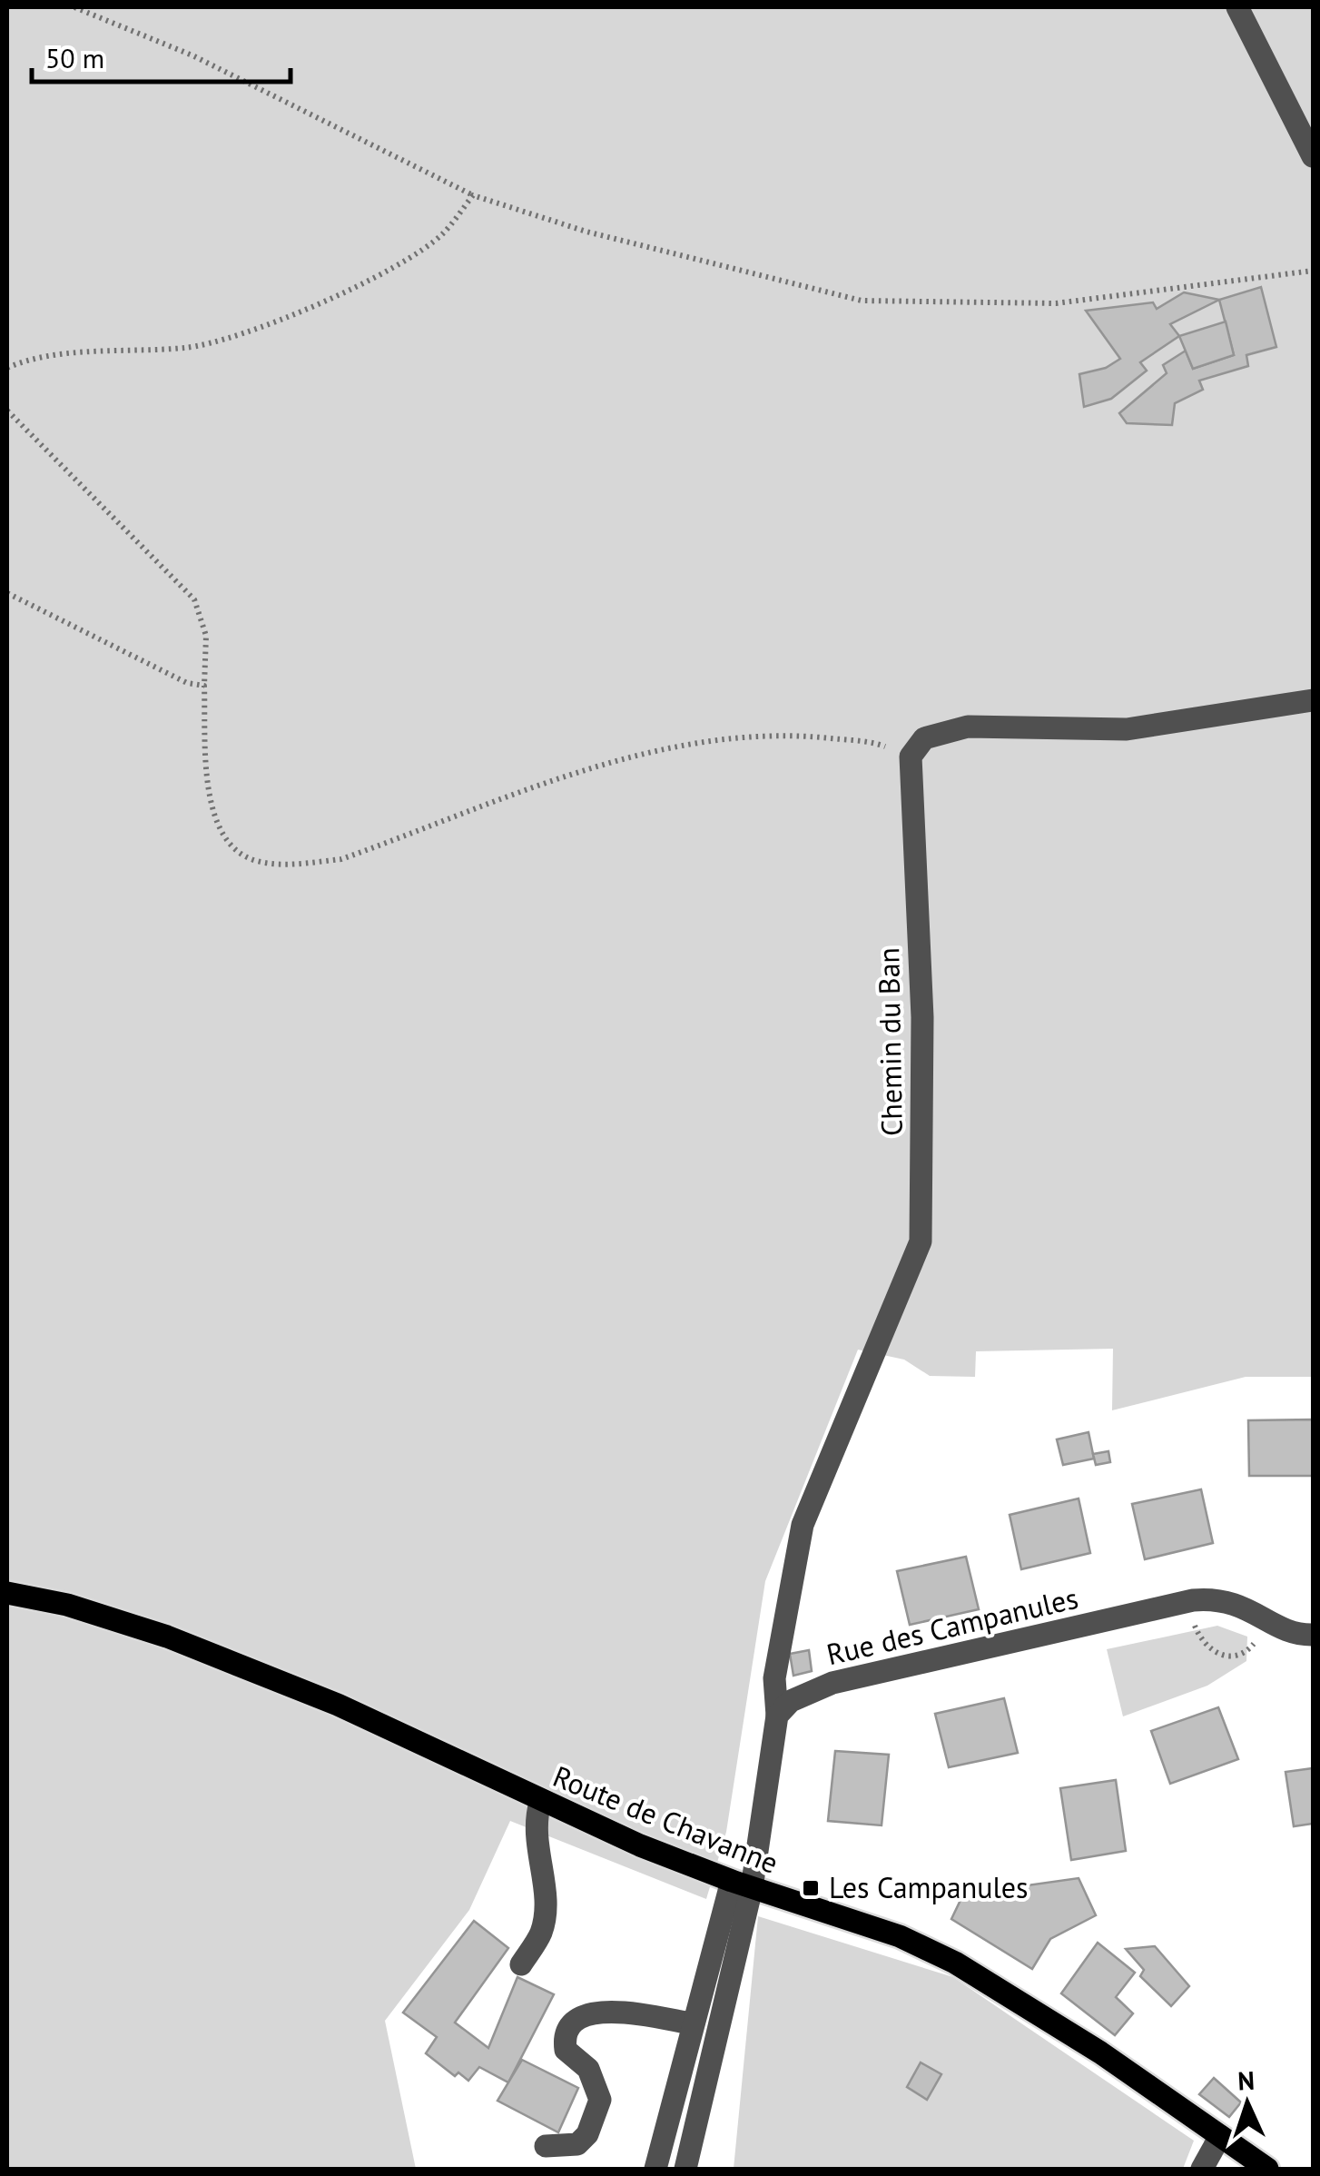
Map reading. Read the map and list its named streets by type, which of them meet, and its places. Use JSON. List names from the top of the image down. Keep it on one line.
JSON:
{"streets":{"main road":["Route de Chavanne"],"street":["Chemin du Ban","Rue des Campanules"]},"crossings":[["Chemin du Ban","Rue des Campanules"]],"places":{"transit":["Les Campanules"]},"scale_bar":"50 m","north":"top"}
